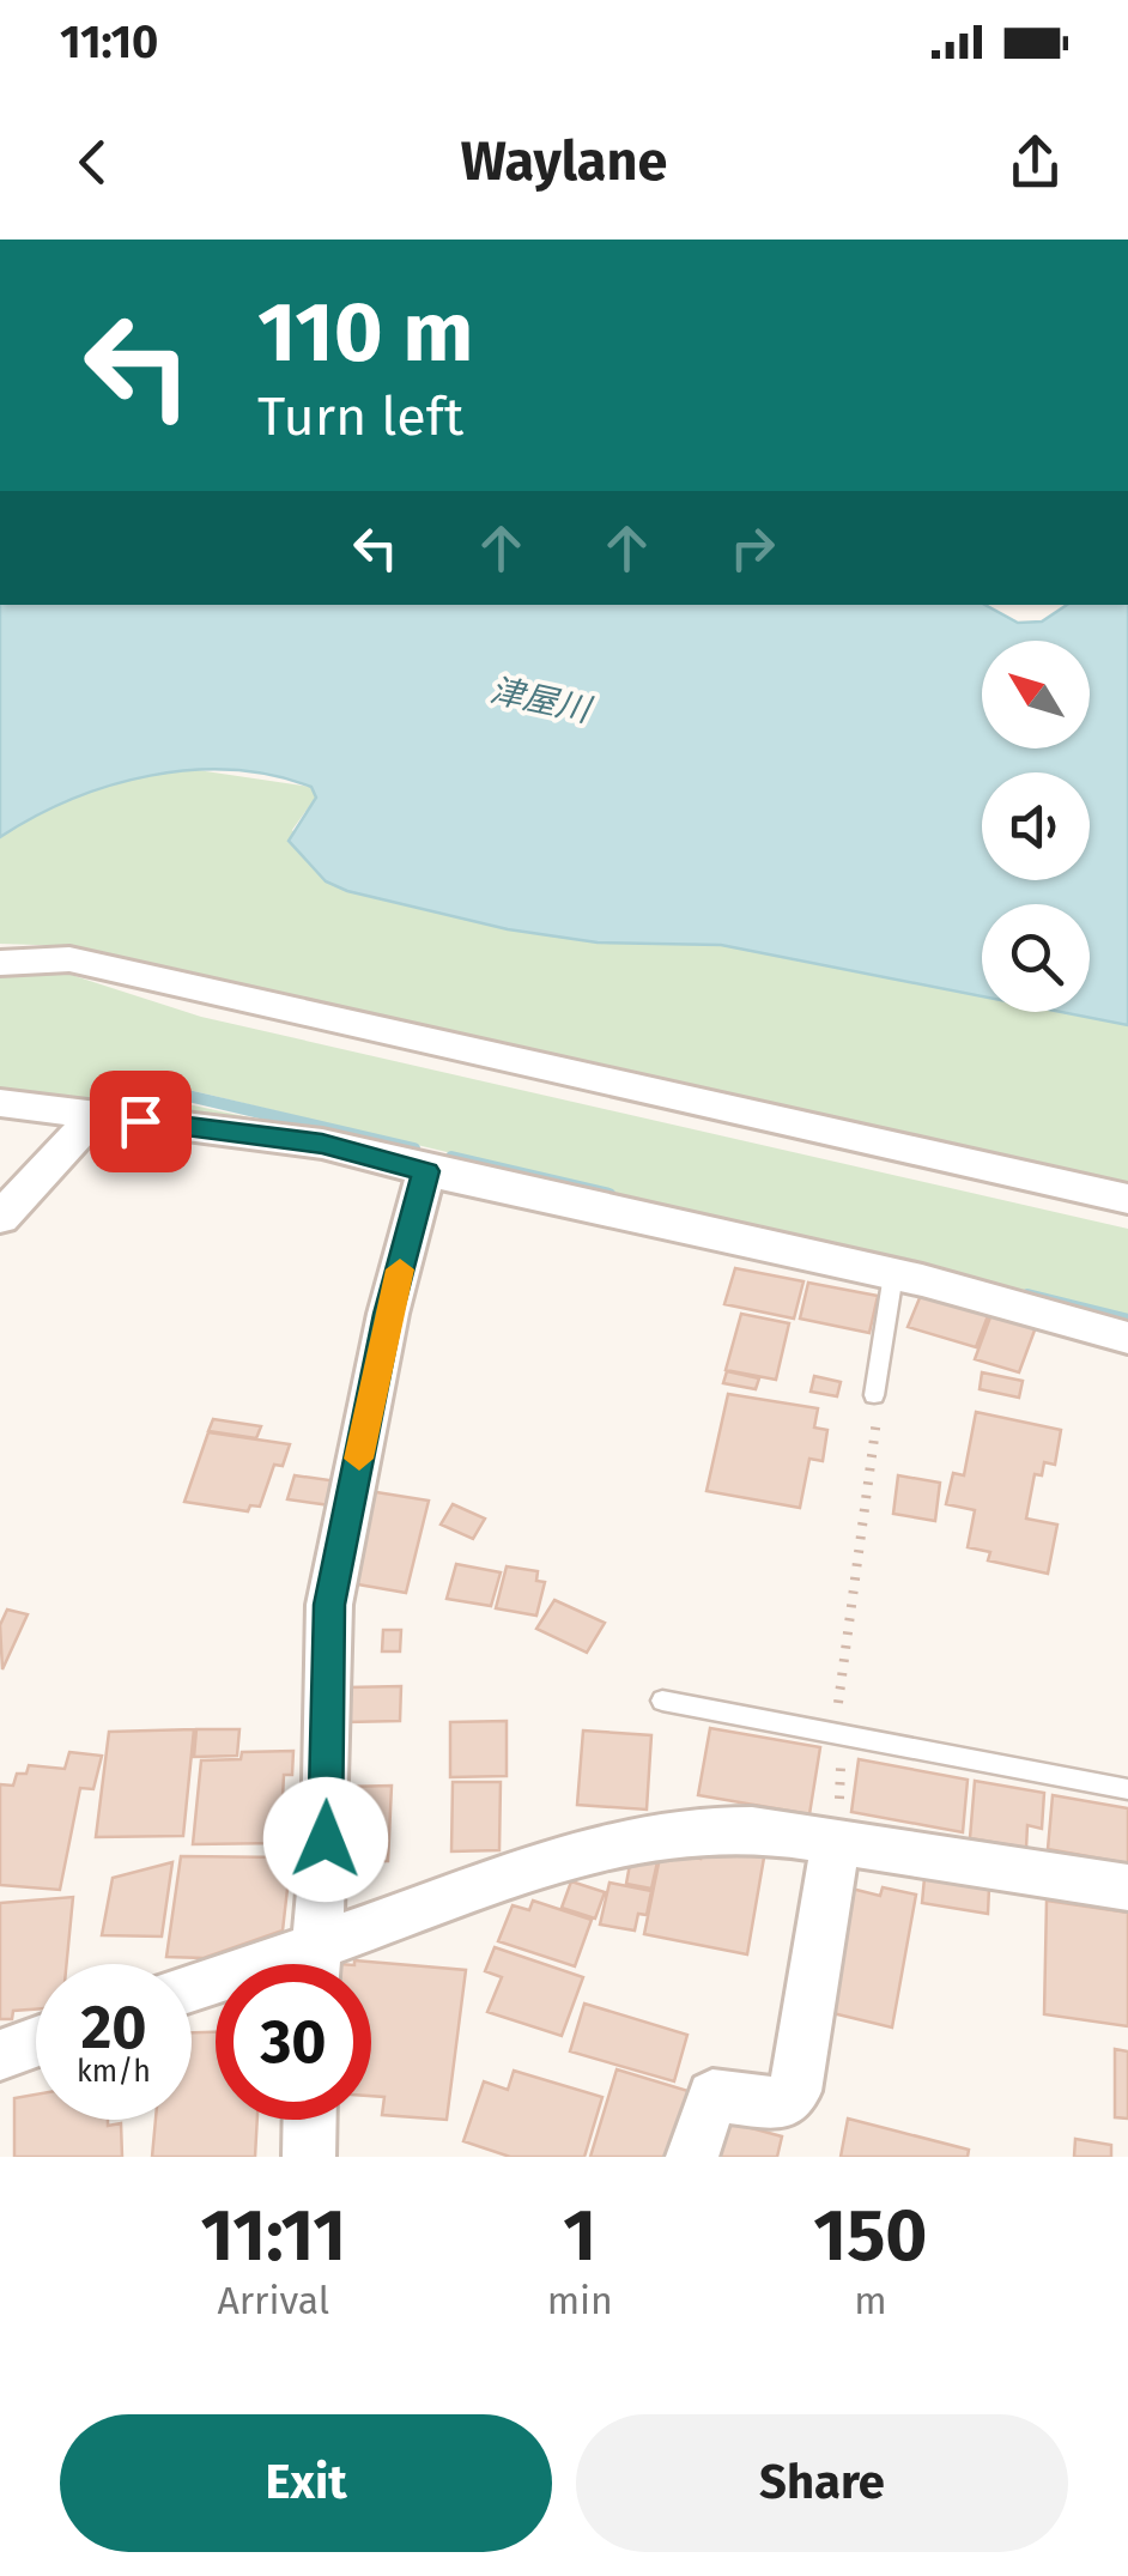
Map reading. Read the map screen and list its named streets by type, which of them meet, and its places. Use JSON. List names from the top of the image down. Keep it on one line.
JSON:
{"water":["津屋川"],"north":"top left","page":{"status":"11:10","header":"Waylane","turn":["110 m","Turn left"],"speed":"20 km/h","limit":"30","eta":["11:11","Arrival","1","min","150","m"],"buttons":["Exit","Share"]}}
